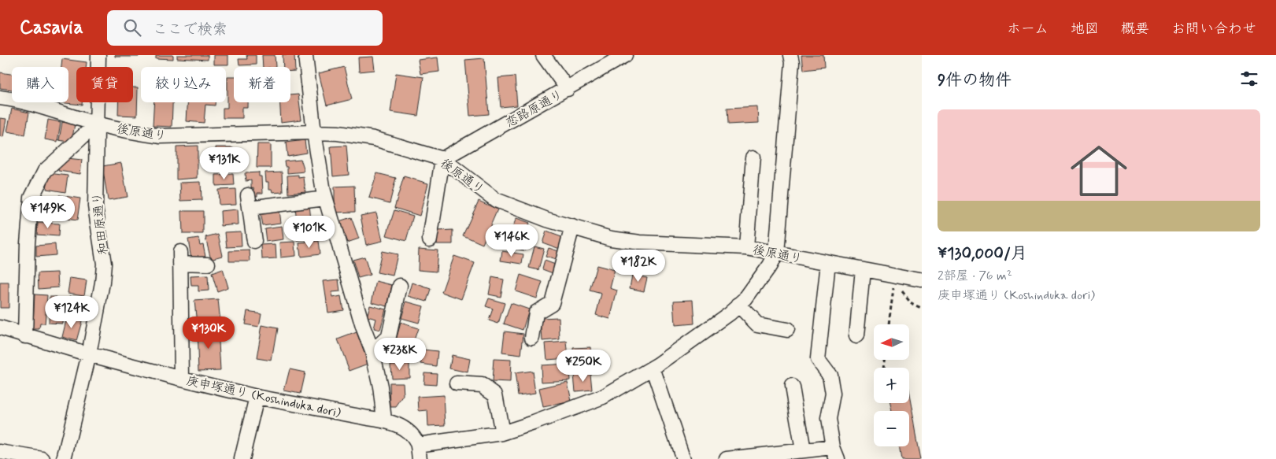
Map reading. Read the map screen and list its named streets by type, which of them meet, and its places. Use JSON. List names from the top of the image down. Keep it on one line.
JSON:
{"streets":{"street":["恋路原通り","後原通り","和田原通り","庚申塚通り (Koshinduka dori)"]},"crossings":[["恋路原通り","後原通り"],["後原通り","和田原通り"],["和田原通り","庚申塚通り (Koshinduka dori)"]],"north":"left","page":{"header":"Casavia","search":"ここで検索","nav":["ホーム","地図","概要","お問い合わせ"],"heading":"9件の物件","chip":["購入","賃貸","絞り込み","新着"],"list":[{"name":"¥130,000/月","note":"2部屋 · 76 m² · 庚申塚通り (Koshinduka dori)"}],"price":["¥131K","¥149K","¥101K","¥146K","¥182K","¥124K","¥130K","¥238K","¥250K"],"map_buttons":["+","−"]}}
